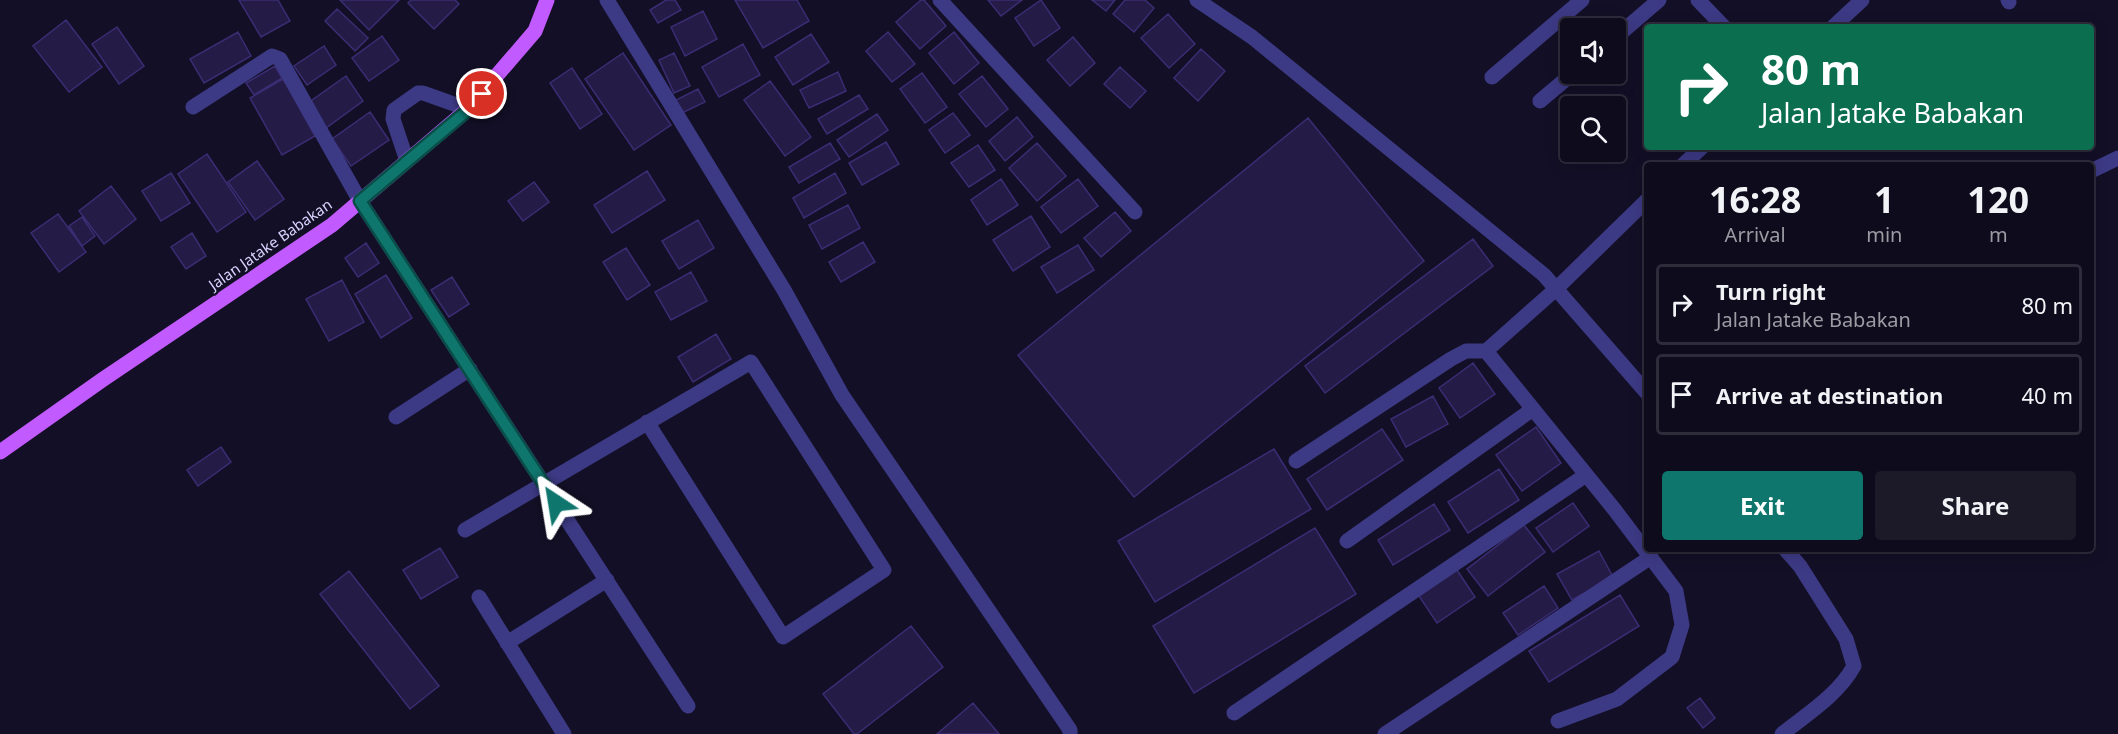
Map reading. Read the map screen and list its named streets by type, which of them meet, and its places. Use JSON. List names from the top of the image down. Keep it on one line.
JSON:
{"streets":{"main road":["Jalan Jatake Babakan"]},"page":{"turn":["80 m","Jalan Jatake Babakan"],"eta":["16:28","Arrival","1","min","120","m"],"list":[{"name":"Turn right","note":"Jalan Jatake Babakan","value":"80 m"},{"name":"Arrive at destination","value":"40 m"}],"buttons":["Exit","Share"]}}
